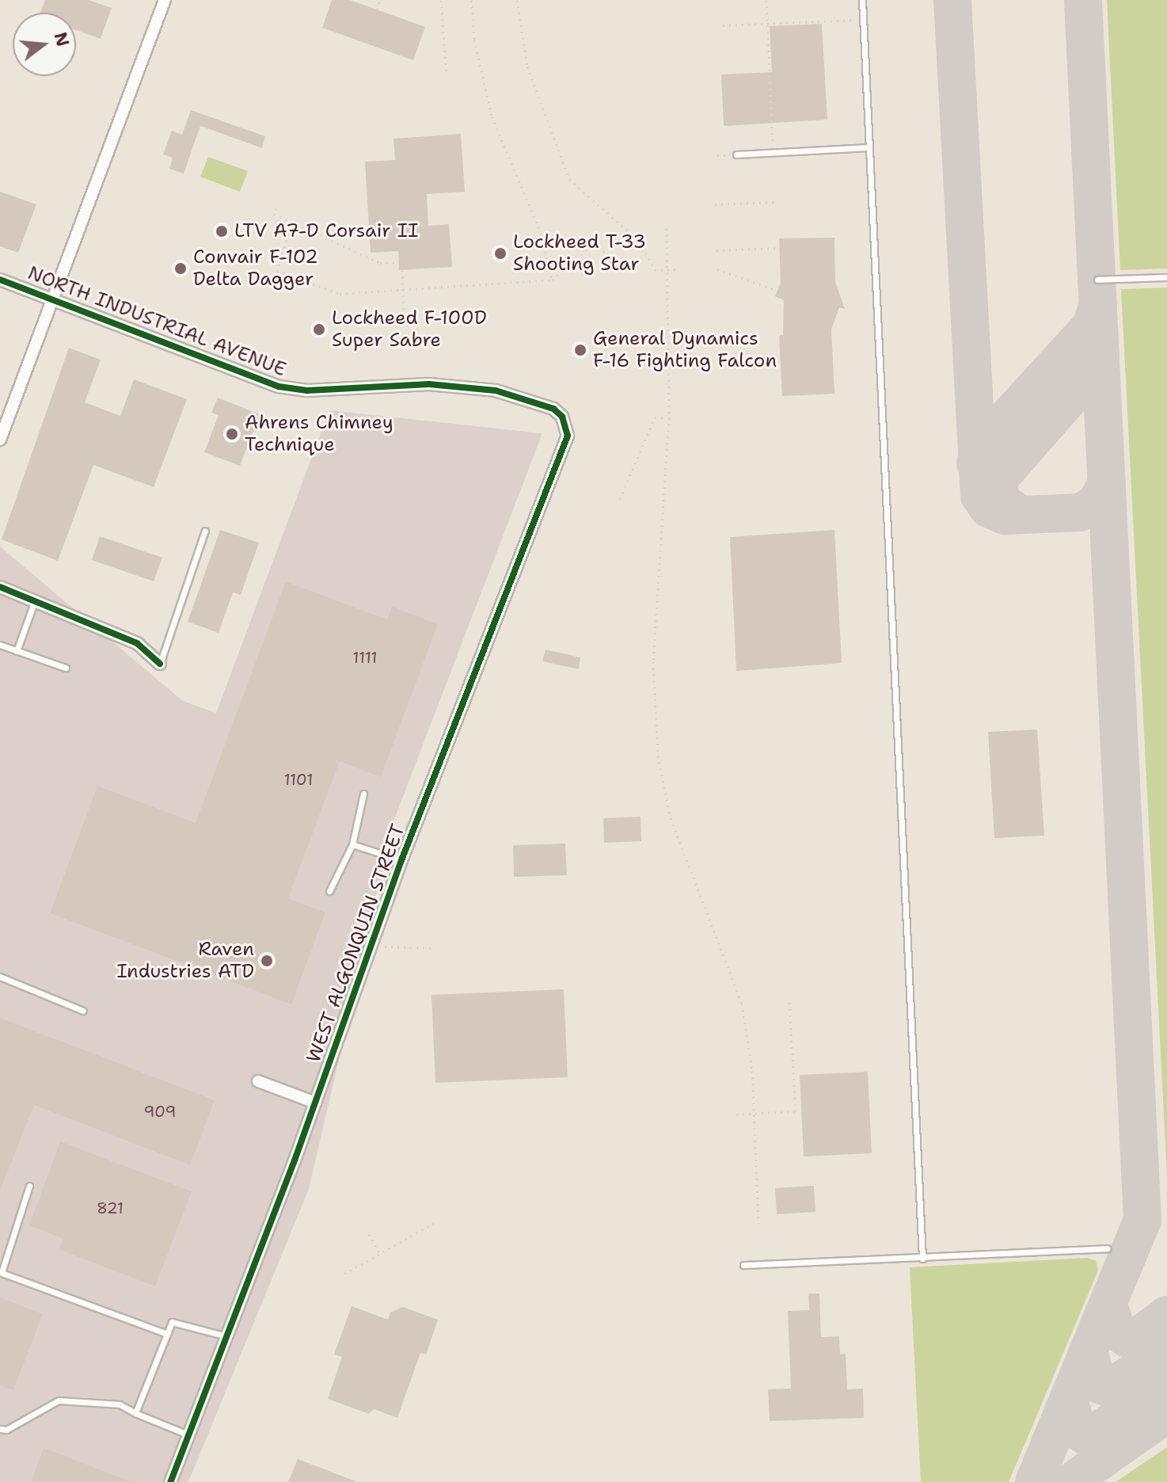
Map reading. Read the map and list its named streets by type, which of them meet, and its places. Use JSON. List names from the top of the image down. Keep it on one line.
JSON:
{"streets":{"street":["NORTH INDUSTRIAL AVENUE","WEST ALGONQUIN STREET"]},"crossings":[["NORTH INDUSTRIAL AVENUE","WEST ALGONQUIN STREET"]],"places":["LTV A7-D Corsair II","Lockheed T-33 Shooting Star","Convair F-102 Delta Dagger","Lockheed F-100D Super Sabre","General Dynamics F-16 Fighting Falcon","Ahrens Chimney Technique","Raven Industries ATD"],"house_numbers":["1111","1101","909","821"],"north":"right"}
